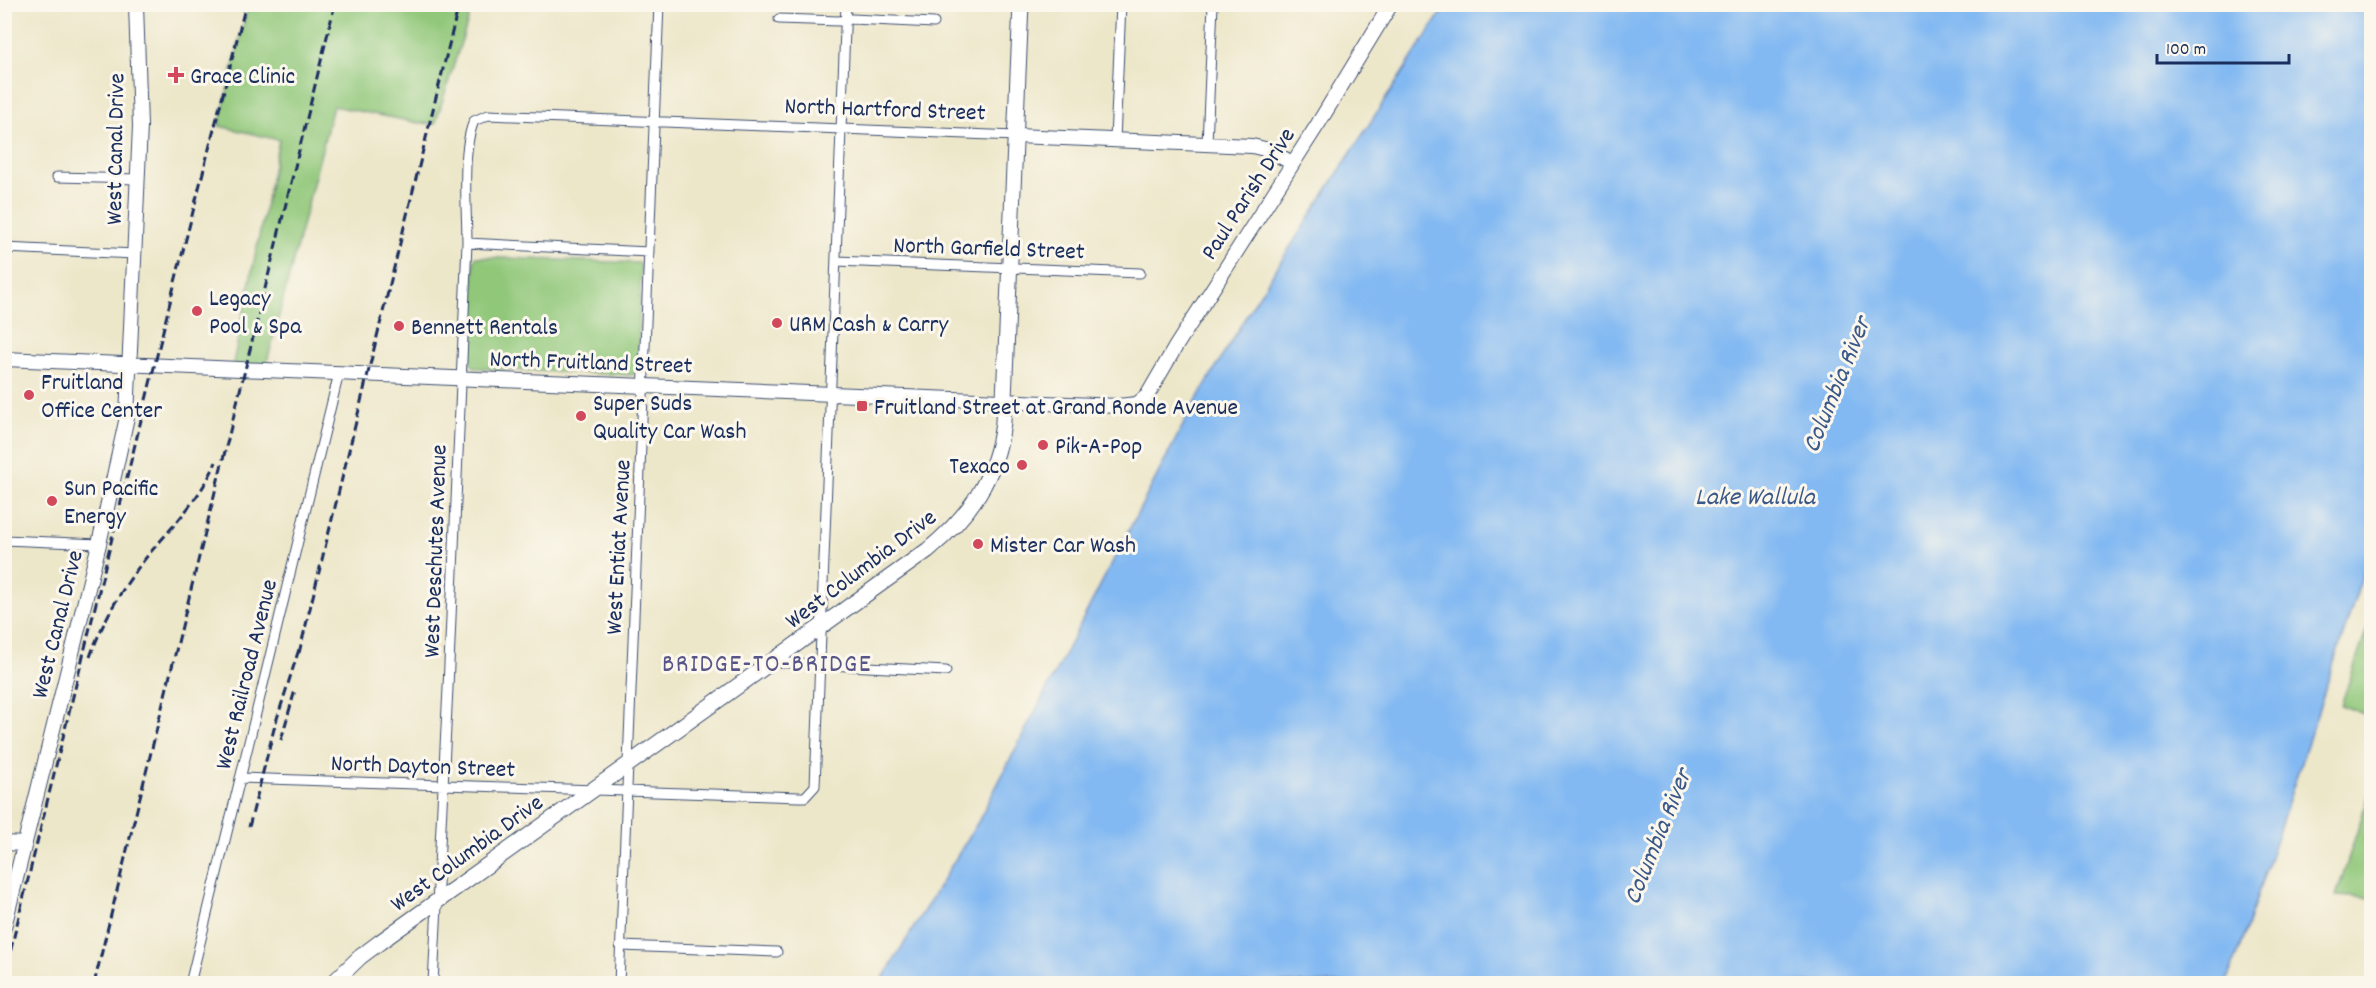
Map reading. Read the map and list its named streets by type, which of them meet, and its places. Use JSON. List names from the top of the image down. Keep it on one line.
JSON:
{"streets":{"main road":["West Columbia Drive"],"street":["North Hartford Street","West Canal Drive","Paul Parish Drive","North Garfield Street","North Fruitland Street","West Entiat Avenue","West Deschutes Avenue","West Railroad Avenue","North Dayton Street"]},"crossings":[["North Hartford Street","Paul Parish Drive"],["North Hartford Street","West Entiat Avenue"],["North Hartford Street","West Deschutes Avenue"],["North Hartford Street","West Columbia Drive"],["West Canal Drive","North Fruitland Street"],["Paul Parish Drive","North Fruitland Street"],["North Garfield Street","West Columbia Drive"],["North Fruitland Street","West Entiat Avenue"],["North Fruitland Street","West Deschutes Avenue"],["North Fruitland Street","West Columbia Drive"],["North Fruitland Street","West Railroad Avenue"],["West Entiat Avenue","West Columbia Drive"],["West Entiat Avenue","North Dayton Street"],["West Deschutes Avenue","West Columbia Drive"],["West Deschutes Avenue","North Dayton Street"],["West Columbia Drive","North Dayton Street"],["West Railroad Avenue","North Dayton Street"]],"districts":["BRIDGE-TO-BRIDGE"],"water":["Columbia River","Lake Wallula"],"places":{"health":["Grace Clinic"],"other":["Legacy Pool & Spa","URM Cash & Carry","Bennett Rentals","Fruitland Office Center","Super Suds Quality Car Wash","Pik-A-Pop","Texaco","Sun Pacific Energy","Mister Car Wash"],"transit":["Fruitland Street at Grand Ronde Avenue"]},"scale_bar":"100 m"}
